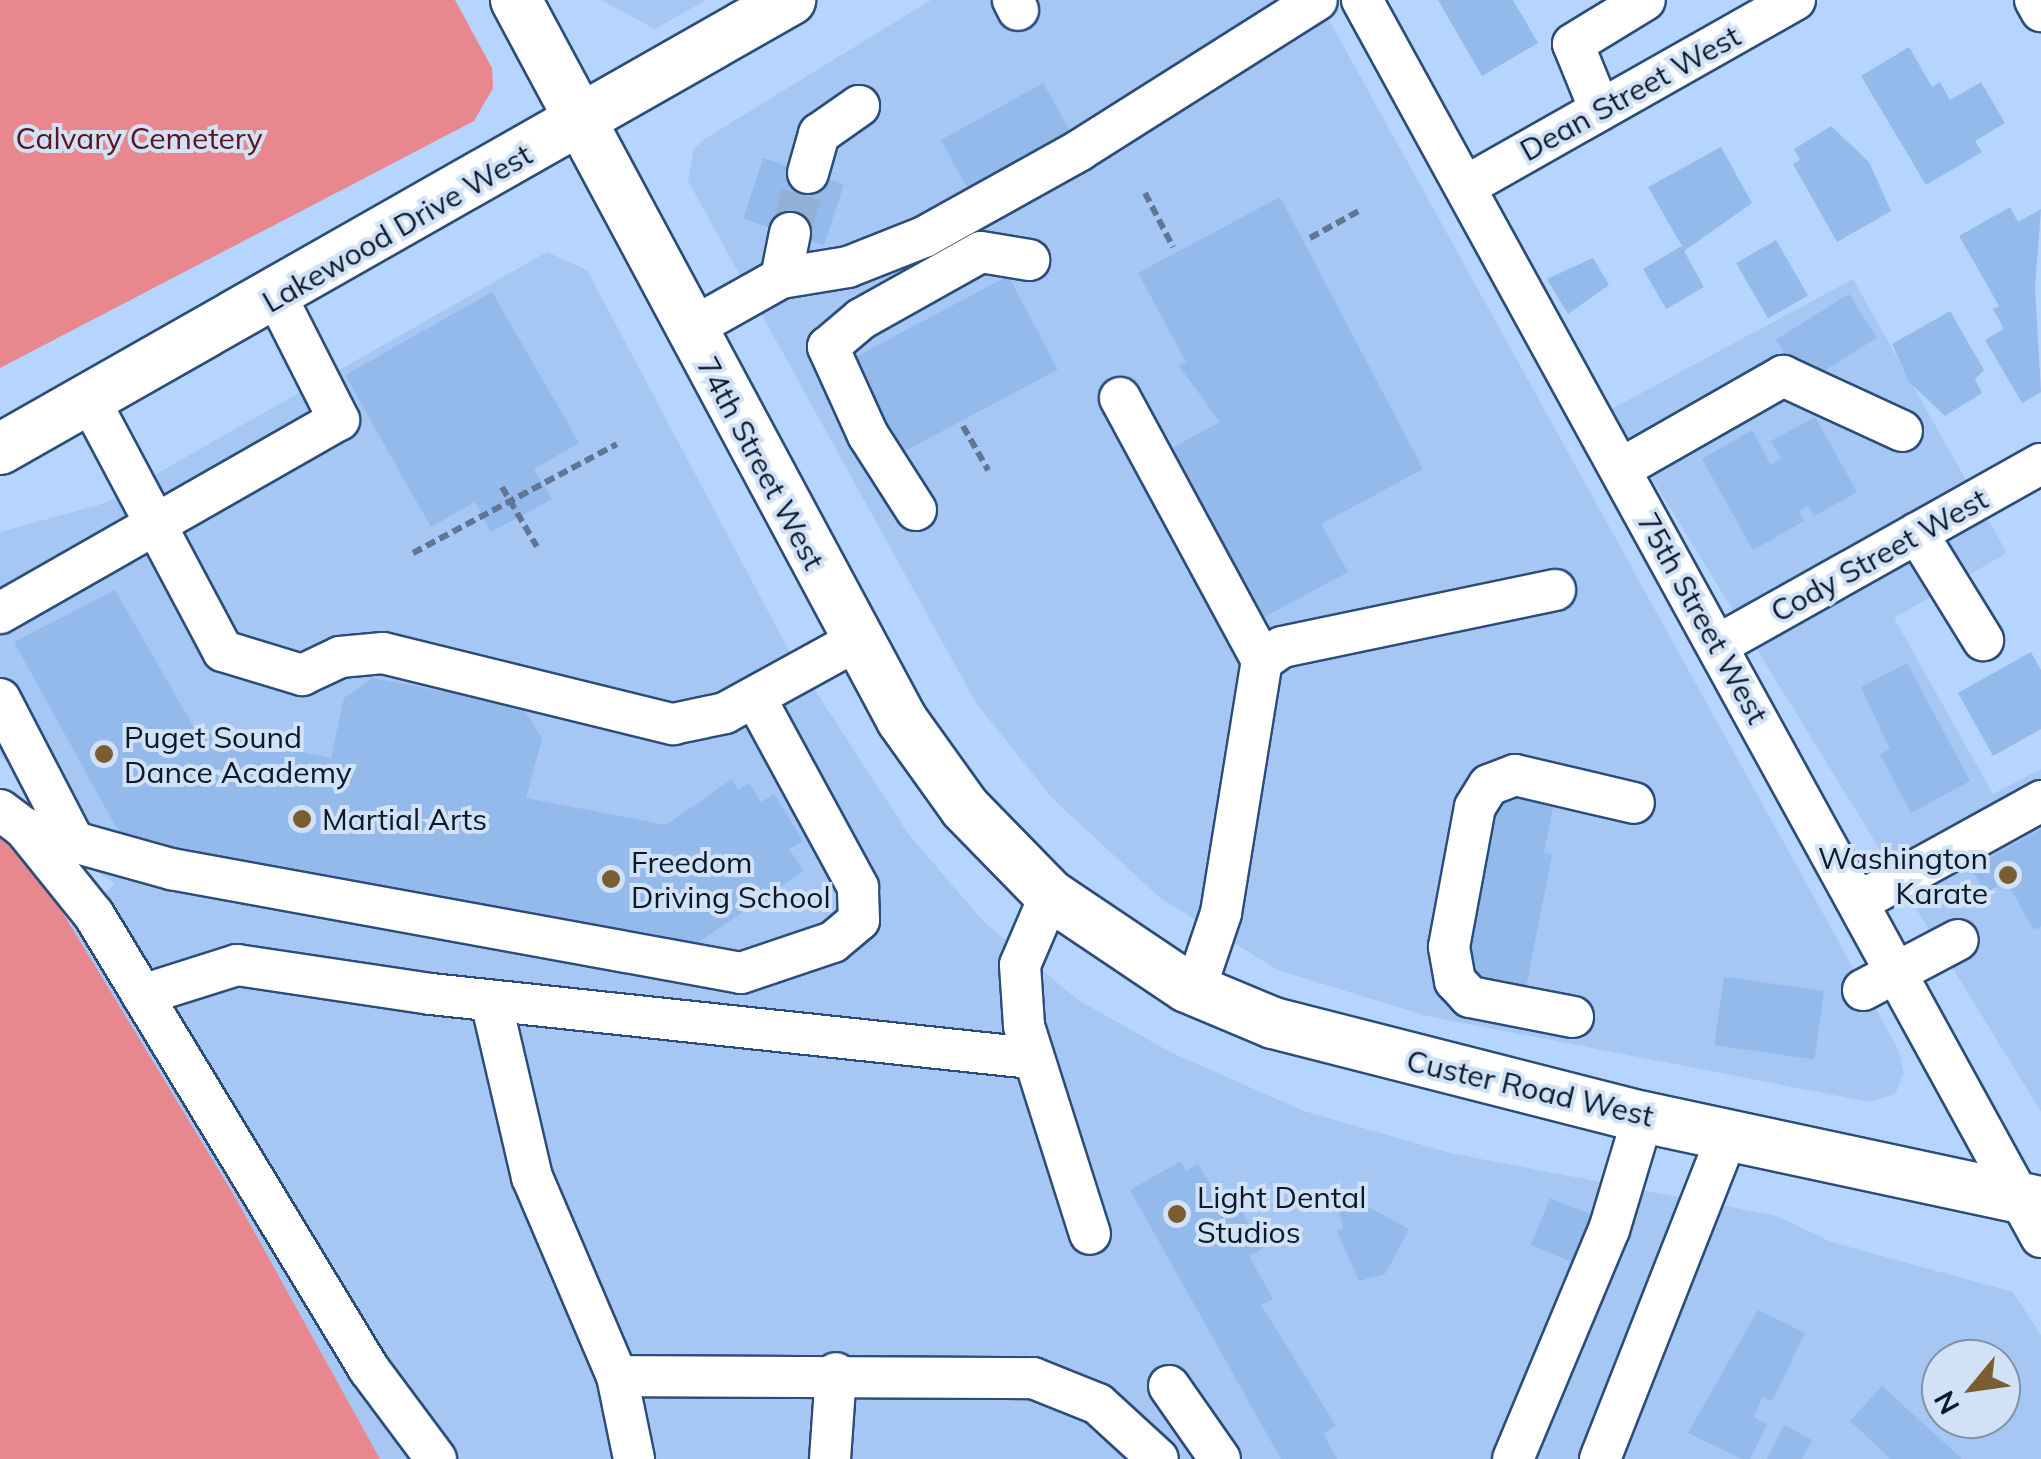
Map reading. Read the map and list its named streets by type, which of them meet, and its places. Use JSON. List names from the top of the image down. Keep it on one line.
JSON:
{"streets":{"main road":["Lakewood Drive West","74th Street West","Custer Road West"],"street":["Dean Street West","Cody Street West","75th Street West"]},"crossings":[["Dean Street West","75th Street West"],["Lakewood Drive West","74th Street West"],["74th Street West","Custer Road West"],["Cody Street West","75th Street West"],["75th Street West","Custer Road West"]],"parks":["Calvary Cemetery"],"places":["Puget Sound Dance Academy","Martial Arts","Washington Karate","Freedom Driving School","Light Dental Studios"],"north":"bottom left"}
